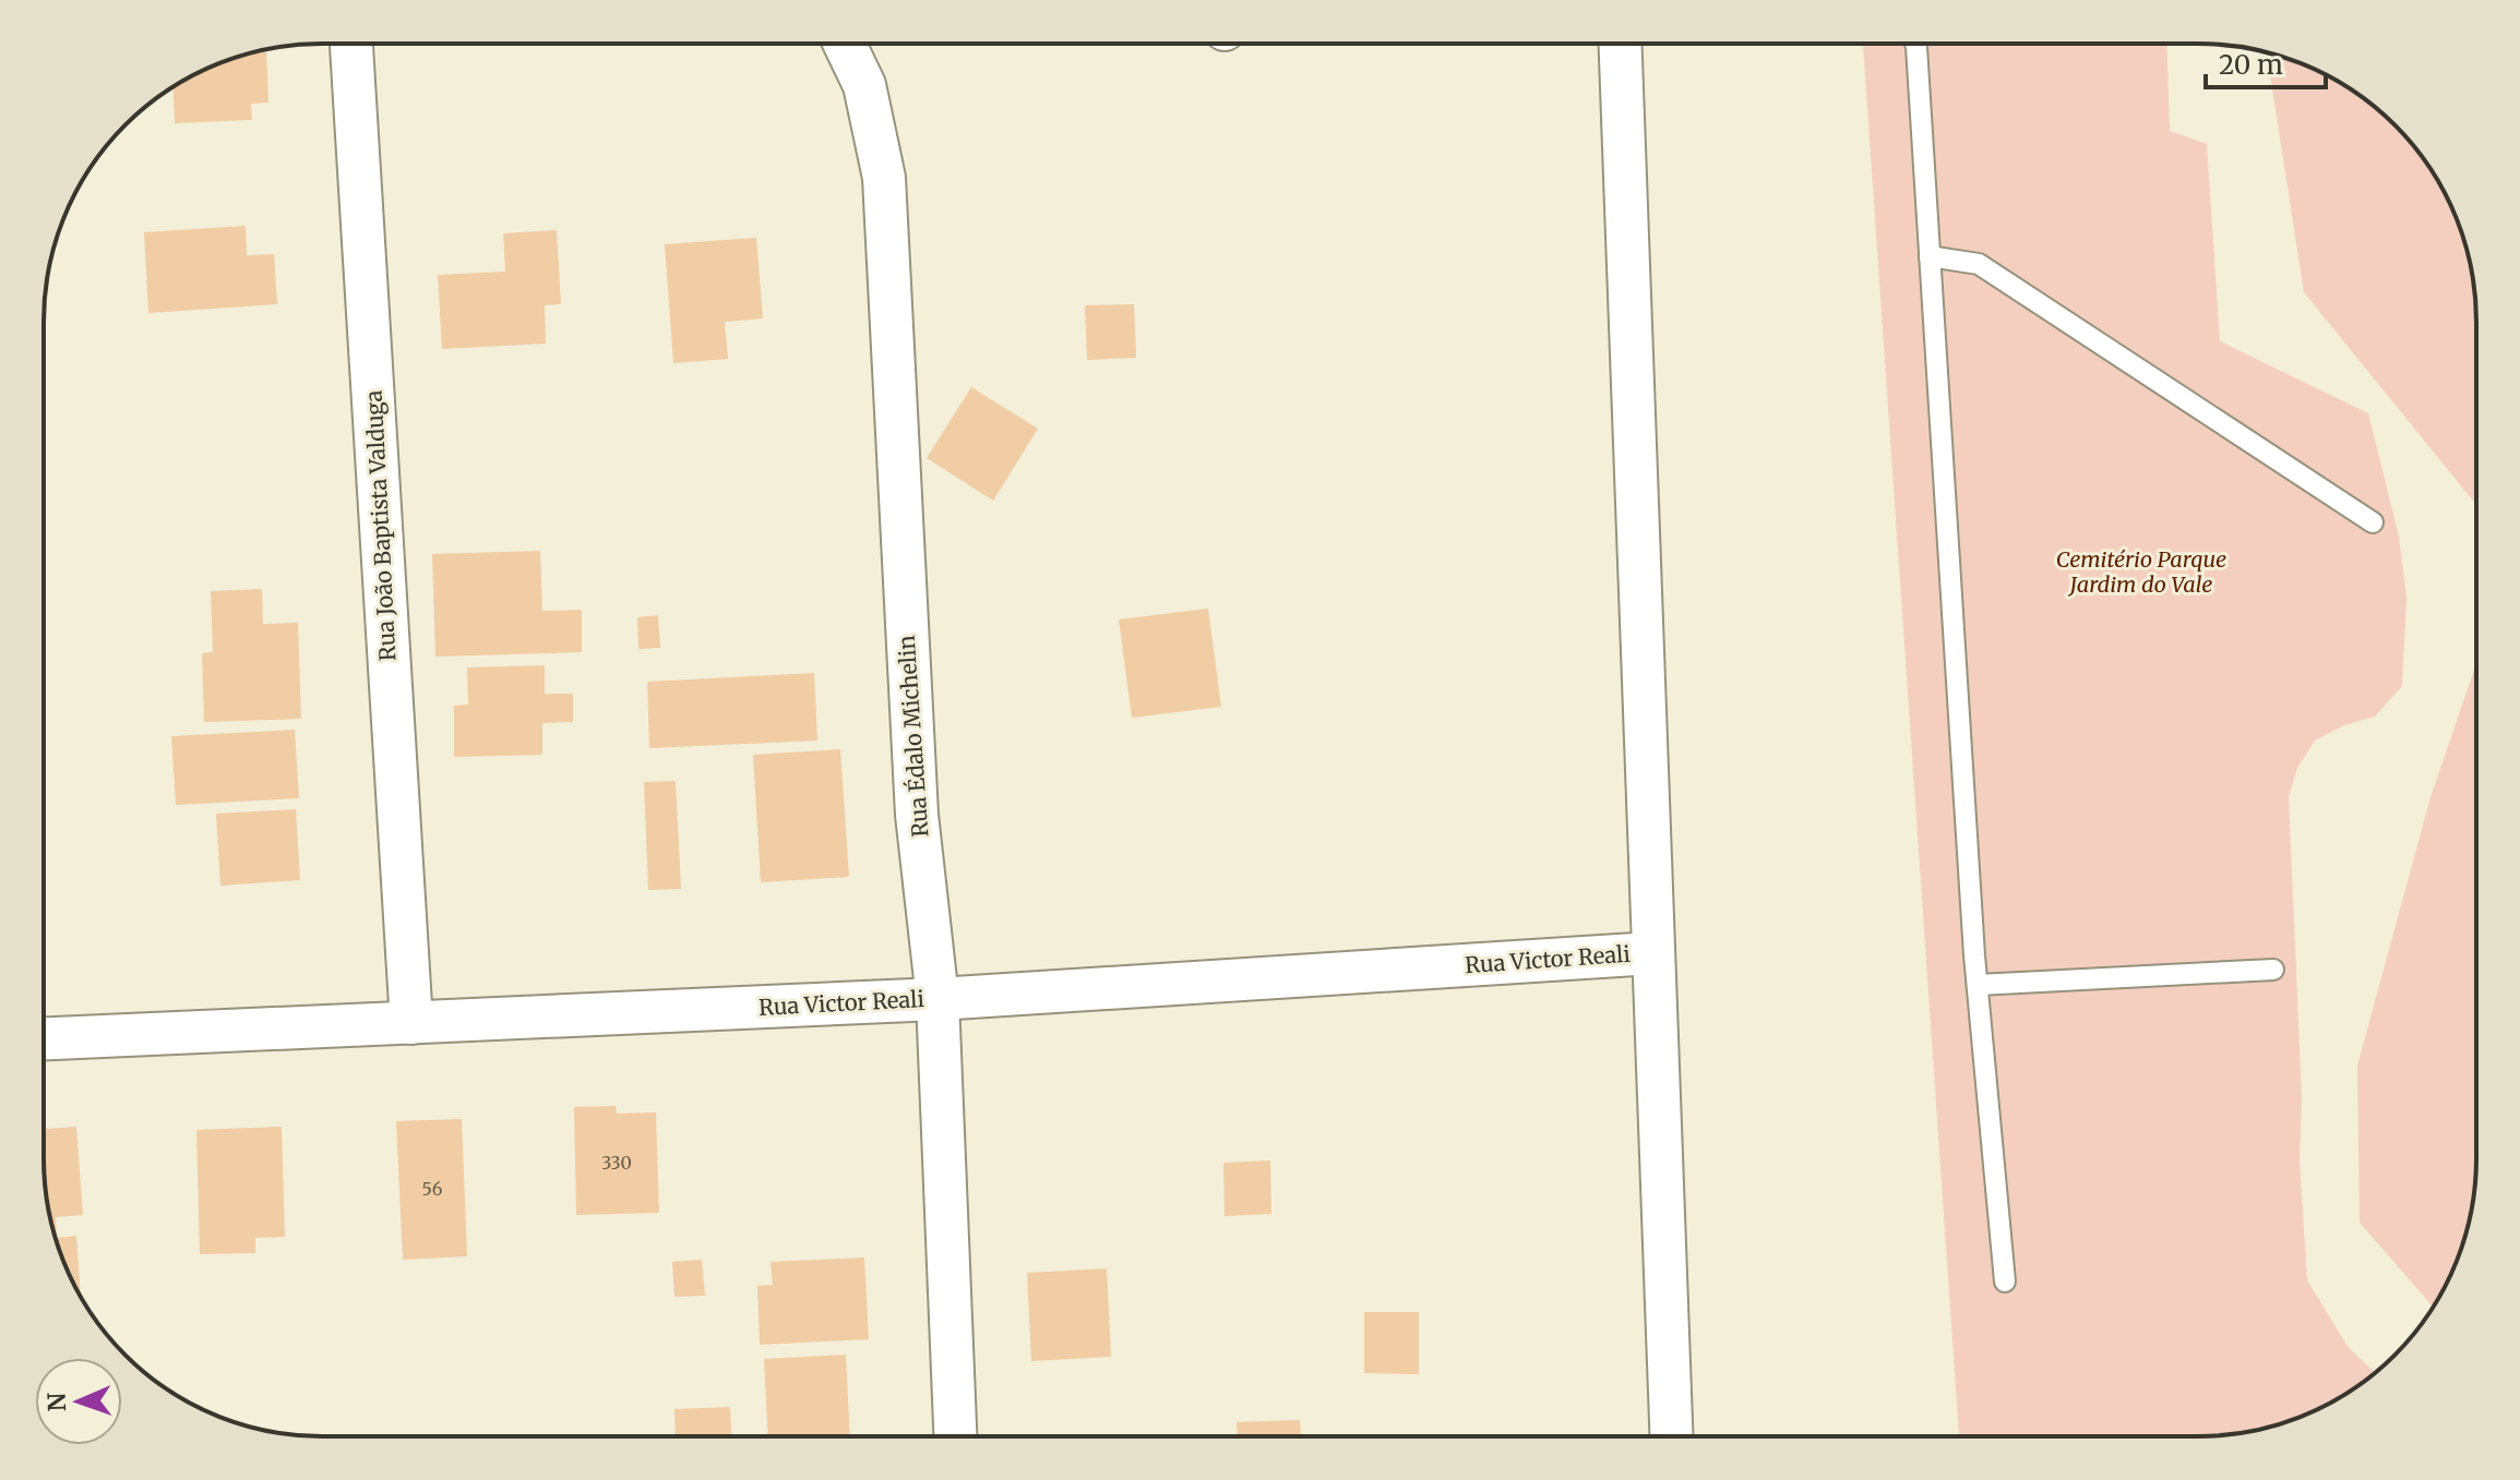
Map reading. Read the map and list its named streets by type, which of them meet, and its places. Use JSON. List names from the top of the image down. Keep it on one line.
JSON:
{"streets":{"street":["Rua João Baptista Valduga","Rua Édalo Michelin","Rua Victor Reali"]},"crossings":[["Rua João Baptista Valduga","Rua Victor Reali"],["Rua Édalo Michelin","Rua Victor Reali"]],"parks":["Cemitério Parque Jardim do Vale"],"house_numbers":["330","56"],"scale_bar":"20 m","north":"left"}
